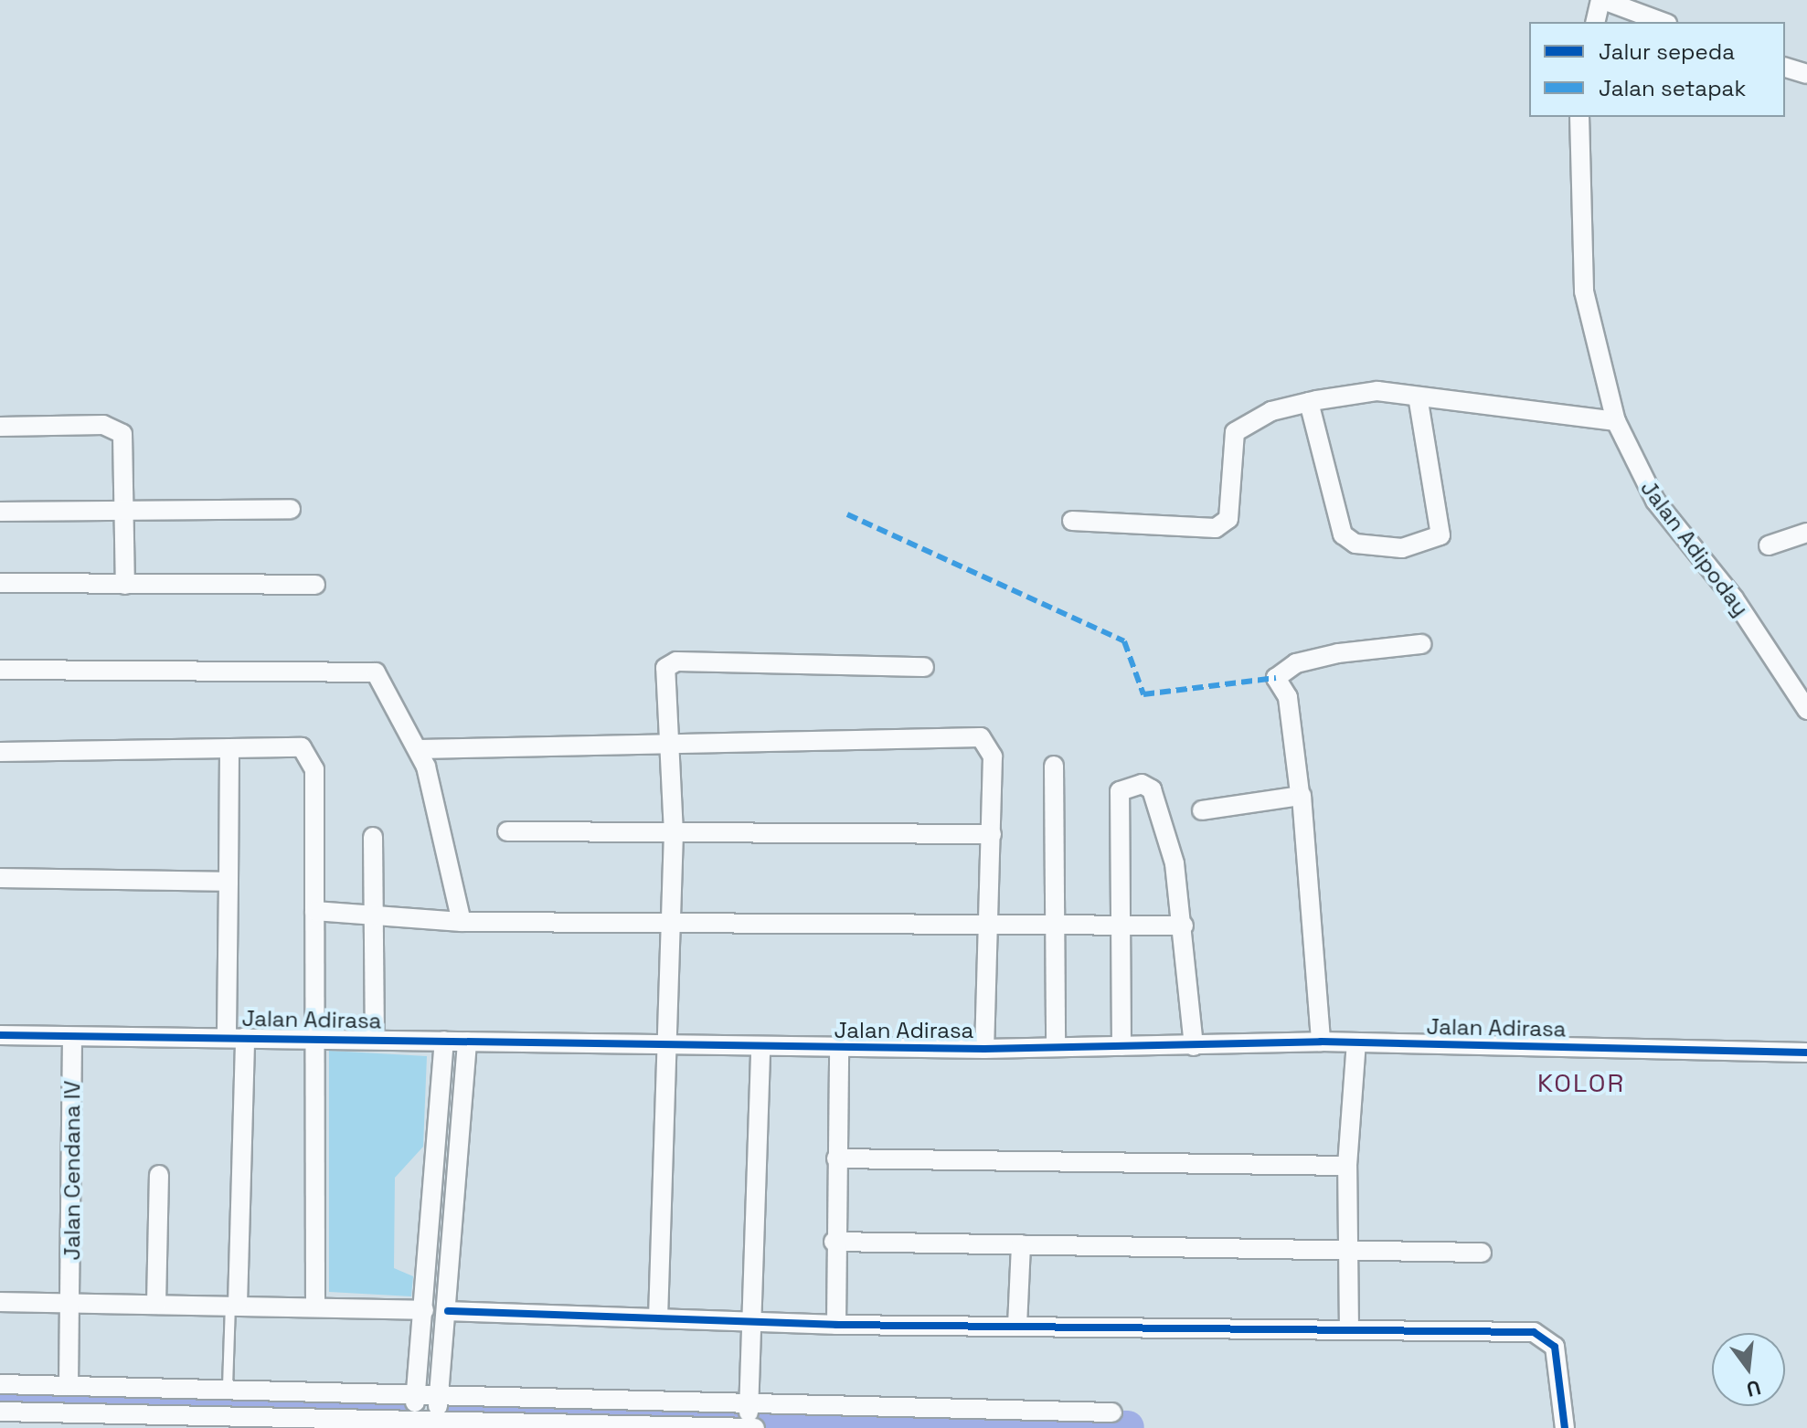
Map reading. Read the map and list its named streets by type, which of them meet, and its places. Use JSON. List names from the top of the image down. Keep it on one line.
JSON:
{"streets":{"street":["Jalan Adipoday","Jalan Adirasa","Jalan Cendana IV"]},"crossings":[["Jalan Adirasa","Jalan Cendana IV"]],"districts":["KOLOR"],"legend":["Jalur sepeda","Jalan setapak"],"north":"bottom"}
